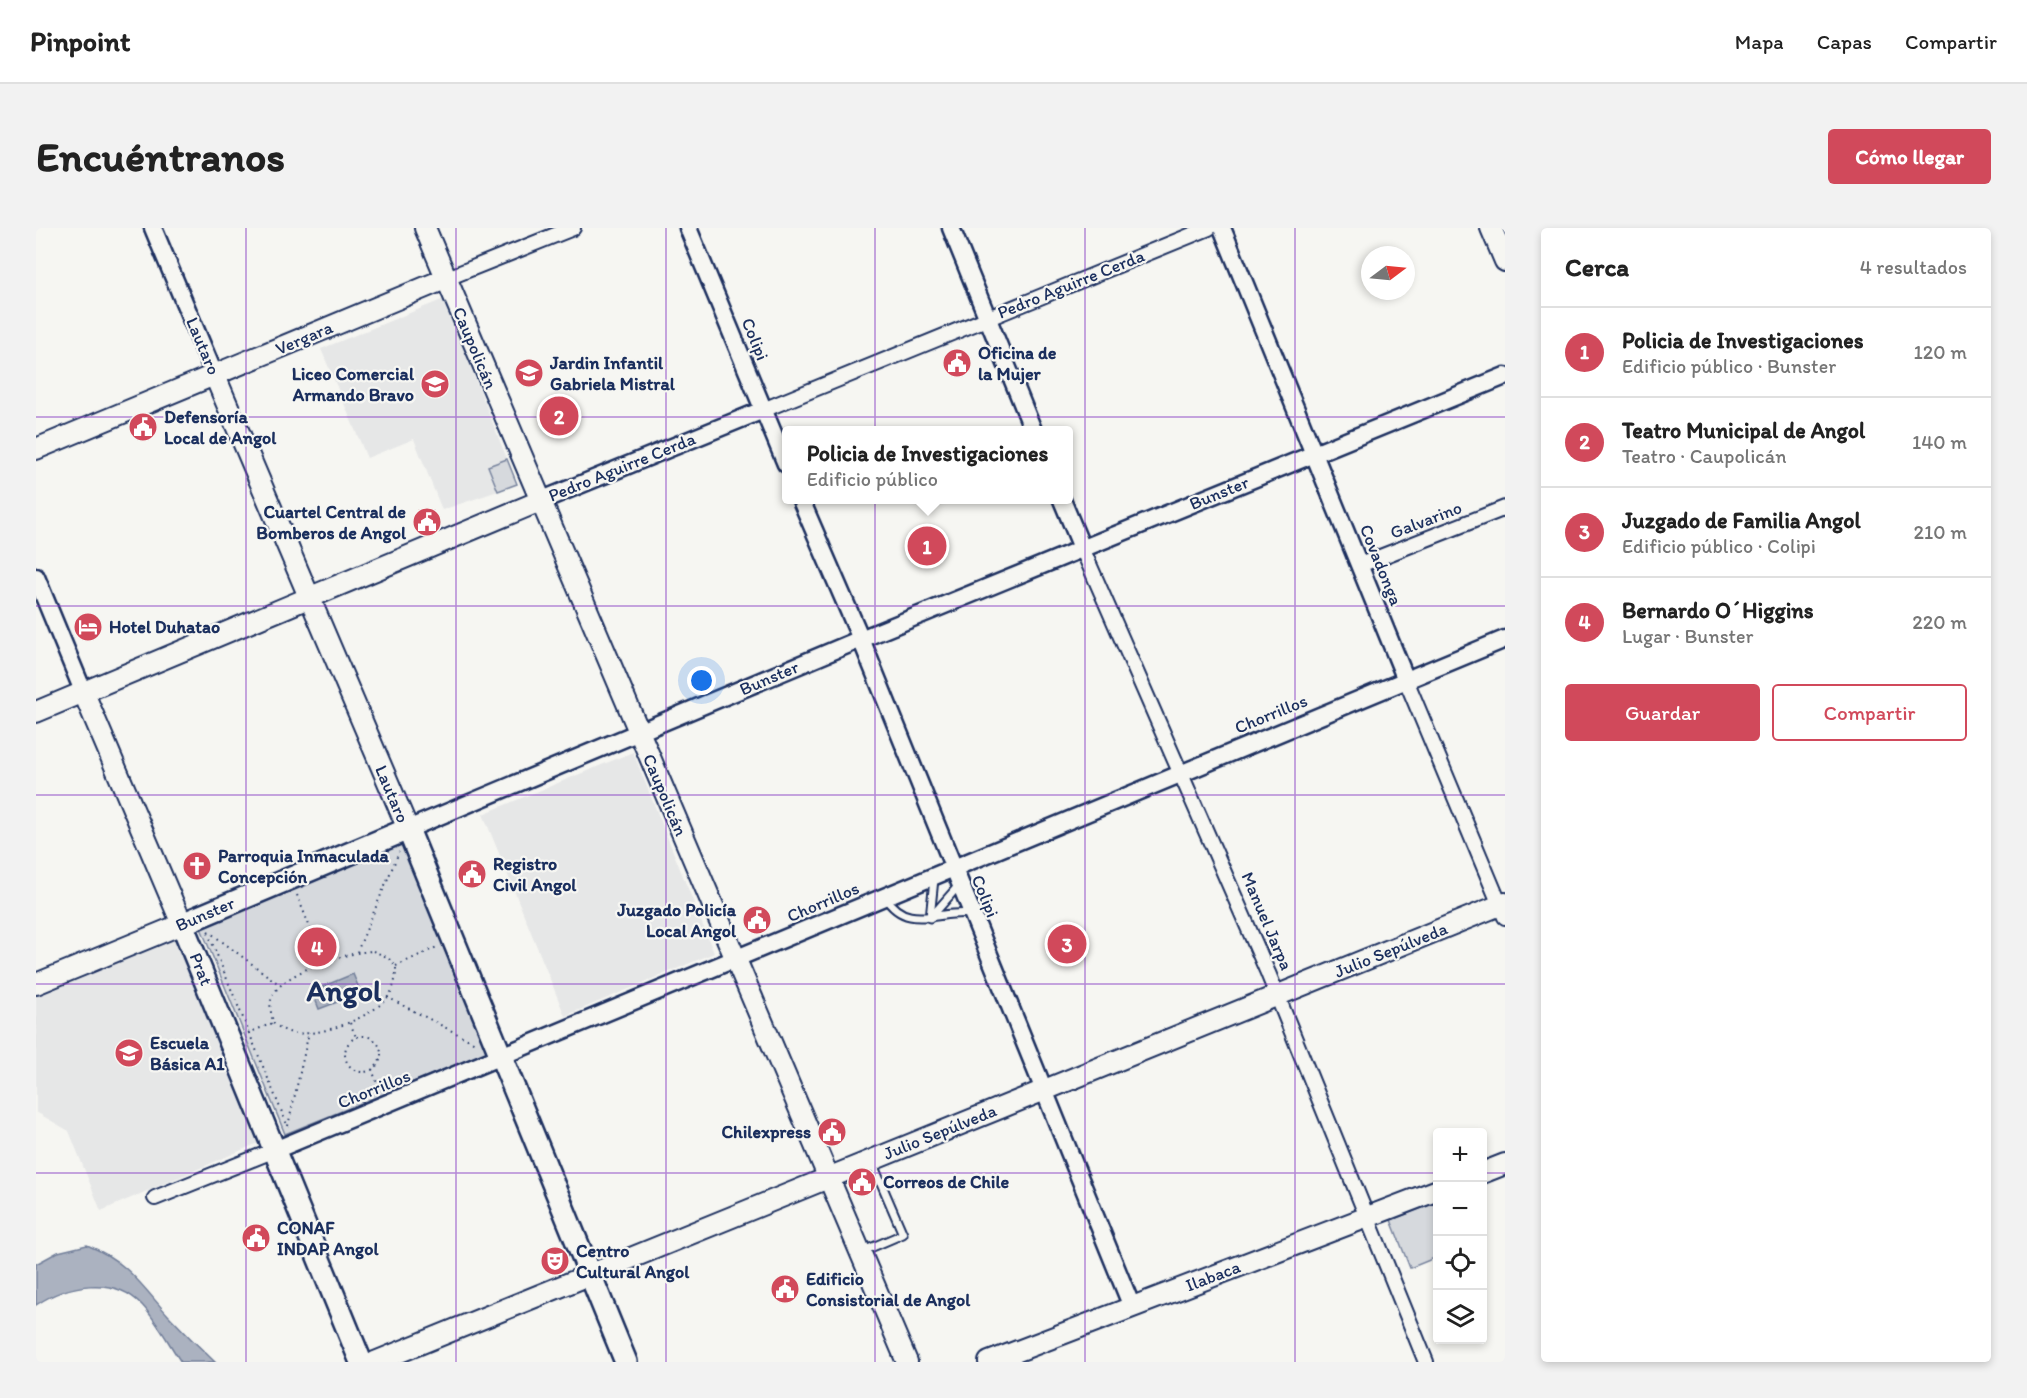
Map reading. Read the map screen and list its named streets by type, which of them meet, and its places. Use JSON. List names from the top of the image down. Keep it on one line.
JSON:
{"streets":{"main road":["Pedro Aguirre Cerda","Vergara","Lautaro","Caupolicán","Bunster","Julio Sepúlveda","Prat","Ilabaca"],"street":["Colipi","Galvarino","Covadonga","Chorrillos","Manuel Jarpa"]},"crossings":[["Pedro Aguirre Cerda","Colipi"],["Pedro Aguirre Cerda","Lautaro"],["Pedro Aguirre Cerda","Caupolicán"],["Pedro Aguirre Cerda","Prat"],["Vergara","Lautaro"],["Vergara","Caupolicán"],["Colipi","Bunster"],["Colipi","Chorrillos"],["Colipi","Julio Sepúlveda"],["Colipi","Ilabaca"],["Lautaro","Bunster"],["Lautaro","Chorrillos"],["Lautaro","Julio Sepúlveda"],["Caupolicán","Bunster"],["Caupolicán","Chorrillos"],["Caupolicán","Julio Sepúlveda"],["Bunster","Covadonga"],["Bunster","Manuel Jarpa"],["Bunster","Prat"],["Galvarino","Covadonga"],["Covadonga","Chorrillos"],["Covadonga","Julio Sepúlveda"],["Chorrillos","Manuel Jarpa"],["Chorrillos","Prat"],["Manuel Jarpa","Julio Sepúlveda"],["Manuel Jarpa","Ilabaca"]],"districts":["Angol"],"places":{"public building":["Oficina de la Mujer","Defensoría Local de Angol","Cuartel Central de Bomberos de Angol","Registro Civil Angol","Juzgado Policía Local Angol","Chilexpress","Correos de Chile","CONAF INDAP Angol","Edificio Consistorial de Angol"],"school or university":["Jardin Infantil Gabriela Mistral","Liceo Comercial Armando Bravo","Escuela Básica A1"],"hotel":["Hotel Duhatao"],"church":["Parroquia Inmaculada Concepción"],"theatre":["Centro Cultural Angol"]},"north":"right","page":{"header":"Pinpoint","nav":["Mapa","Capas","Compartir"],"buttons":["Cómo llegar",["Guardar","Compartir"]],"title":"Encuéntranos","heading":["Cerca","4 resultados"],"list":[{"mark":"1","name":"Policia de Investigaciones","note":"Edificio público · Bunster","value":"120 m"},{"mark":"2","name":"Teatro Municipal de Angol","note":"Teatro · Caupolicán","value":"140 m"},{"mark":"3","name":"Juzgado de Familia Angol","note":"Edificio público · Colipi","value":"210 m"},{"mark":"4","name":"Bernardo O´Higgins","note":"Lugar · Bunster","value":"220 m"}],"pins":["2","1","3","4"],"popup":["Policia de Investigaciones","Edificio público"],"map_buttons":["+","−"]}}
